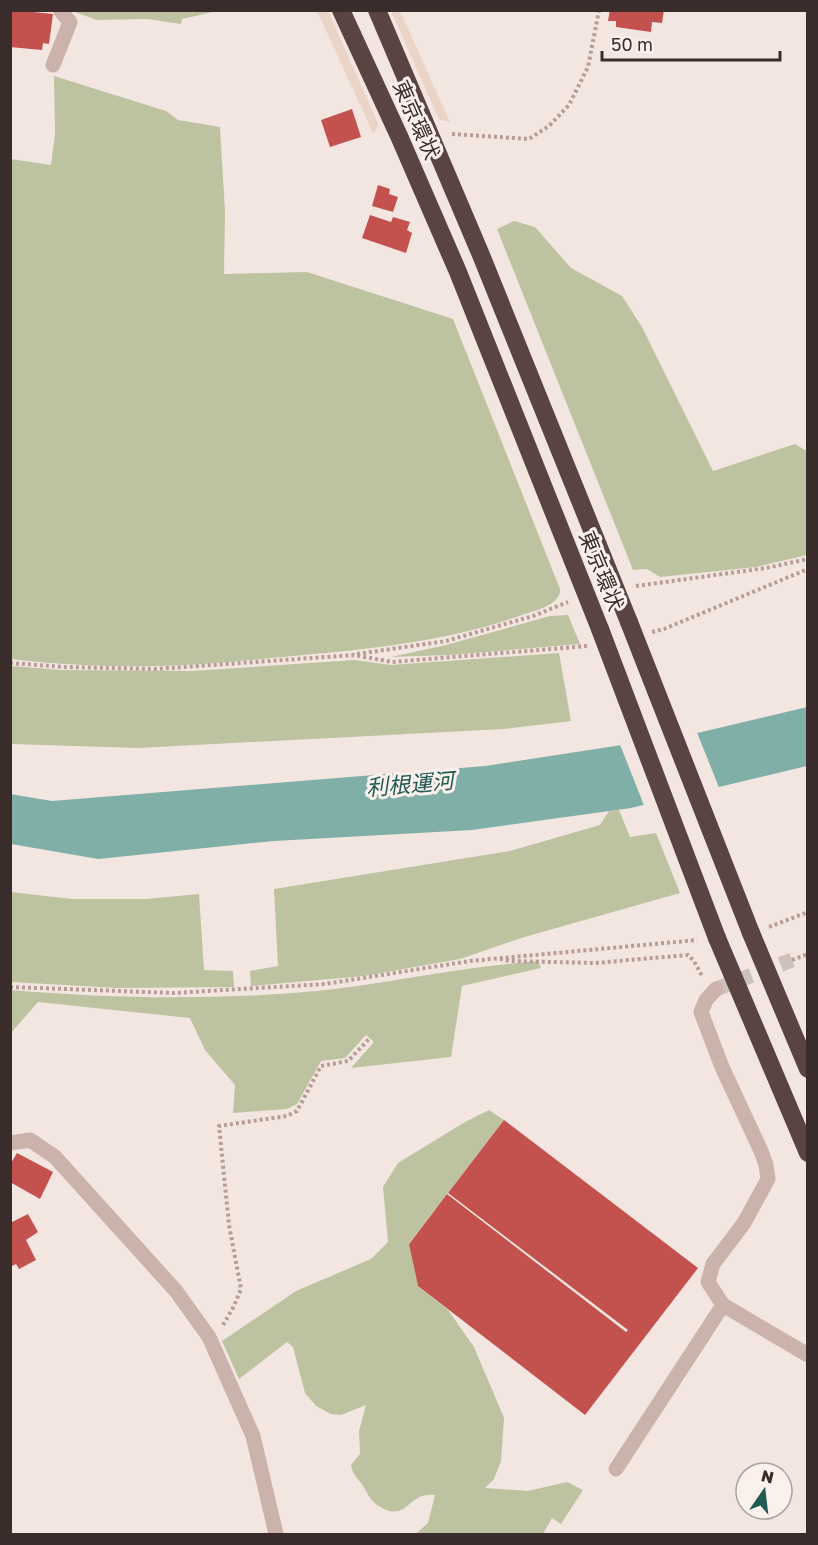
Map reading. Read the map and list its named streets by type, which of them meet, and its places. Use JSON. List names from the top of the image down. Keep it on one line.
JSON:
{"streets":{"highway":["東京環状"]},"water":["利根運河"],"scale_bar":"50 m","north":"top"}
